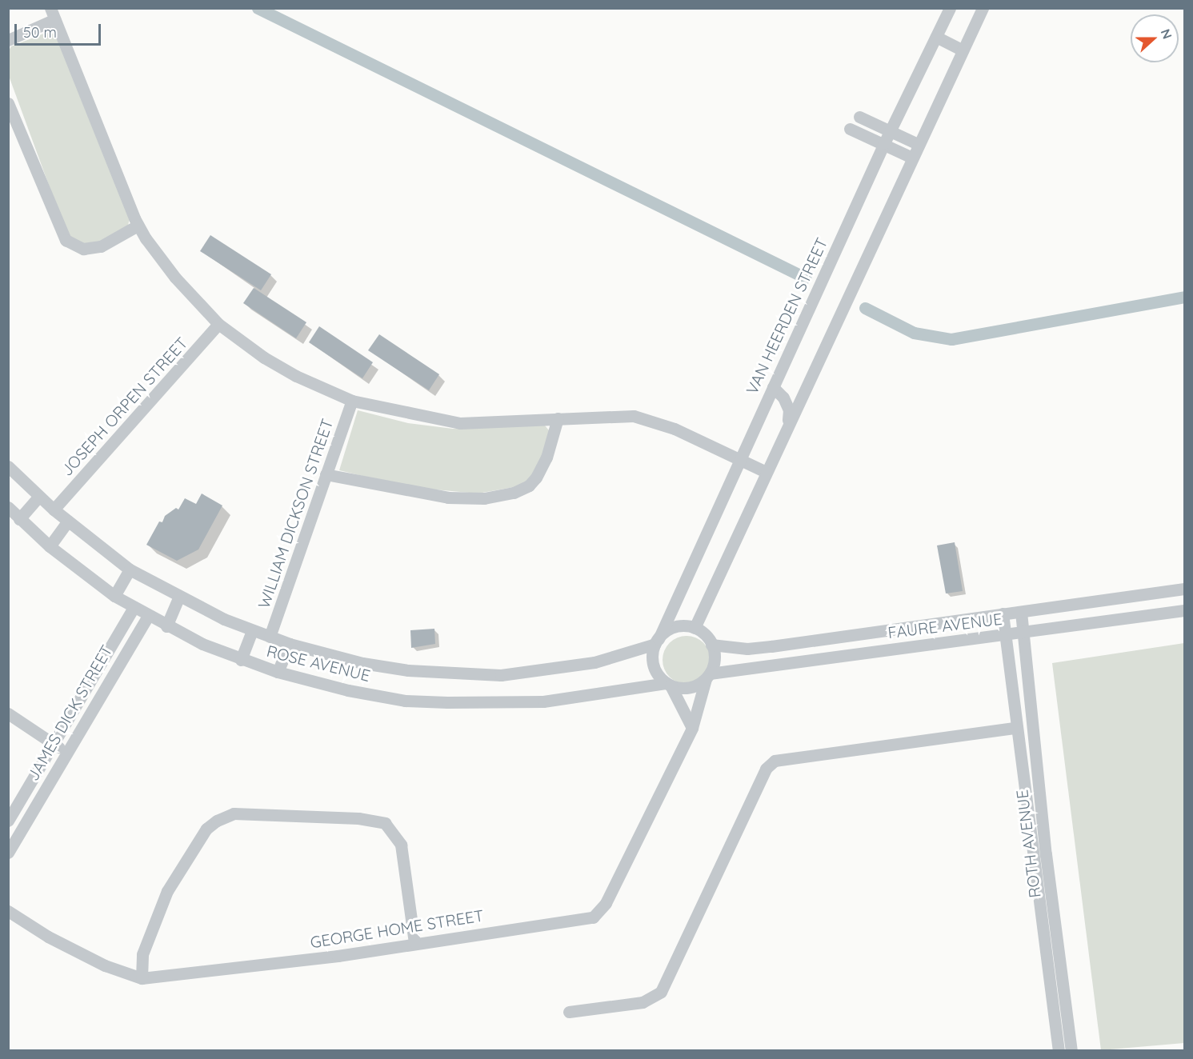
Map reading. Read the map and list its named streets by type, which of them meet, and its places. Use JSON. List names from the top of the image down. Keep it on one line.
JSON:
{"streets":{"street":["VAN HEERDEN STREET","JOSEPH ORPEN STREET","WILLIAM DICKSON STREET","FAURE AVENUE","ROSE AVENUE","JAMES DICK STREET","ROTH AVENUE","GEORGE HOME STREET"]},"crossings":[["VAN HEERDEN STREET","FAURE AVENUE"],["VAN HEERDEN STREET","ROSE AVENUE"],["VAN HEERDEN STREET","GEORGE HOME STREET"],["JOSEPH ORPEN STREET","ROSE AVENUE"],["WILLIAM DICKSON STREET","ROSE AVENUE"],["FAURE AVENUE","ROSE AVENUE"],["FAURE AVENUE","ROTH AVENUE"],["FAURE AVENUE","GEORGE HOME STREET"],["ROSE AVENUE","JAMES DICK STREET"],["ROSE AVENUE","GEORGE HOME STREET"]],"scale_bar":"50 m","north":"right"}
